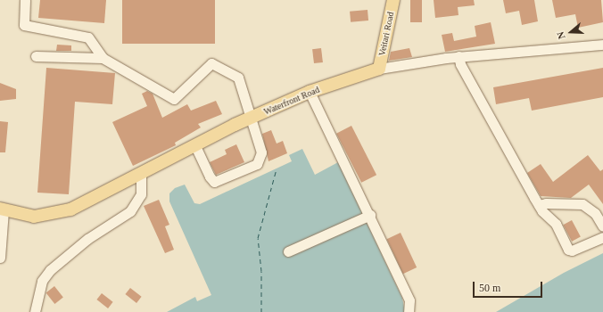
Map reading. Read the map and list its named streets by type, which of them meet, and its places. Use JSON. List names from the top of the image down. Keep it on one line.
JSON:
{"streets":{"main road":["Veitari Road","Waterfront Road"]},"crossings":[["Veitari Road","Waterfront Road"]],"scale_bar":"50 m","north":"left"}
